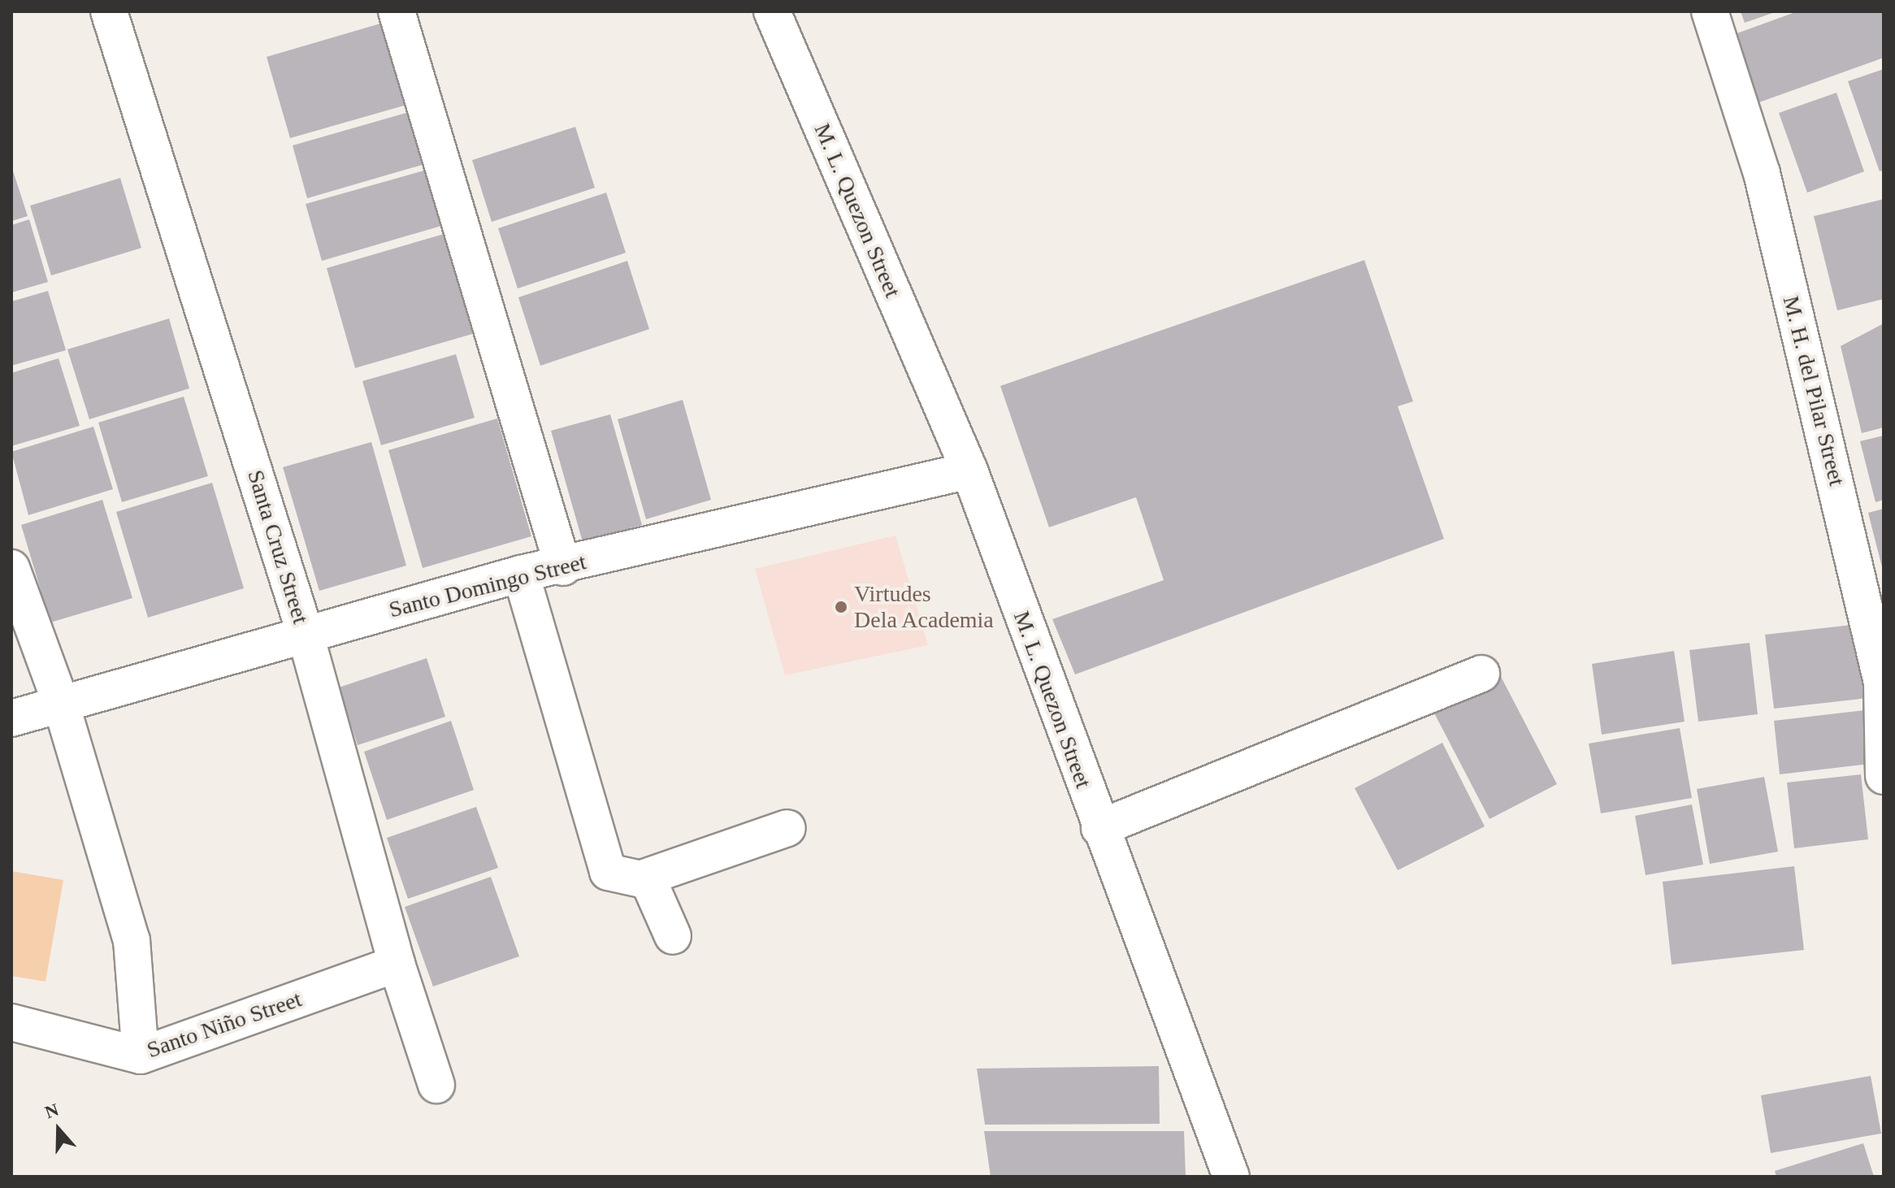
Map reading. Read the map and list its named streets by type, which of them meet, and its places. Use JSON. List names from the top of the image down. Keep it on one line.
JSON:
{"streets":{"street":["M. L. Quezon Street","M. H. del Pilar Street","Santa Cruz Street","Santo Domingo Street","Santo Niño Street"]},"crossings":[["M. L. Quezon Street","Santo Domingo Street"],["Santa Cruz Street","Santo Domingo Street"],["Santa Cruz Street","Santo Niño Street"]],"places":["Virtudes Dela Academia"],"north":"top"}
